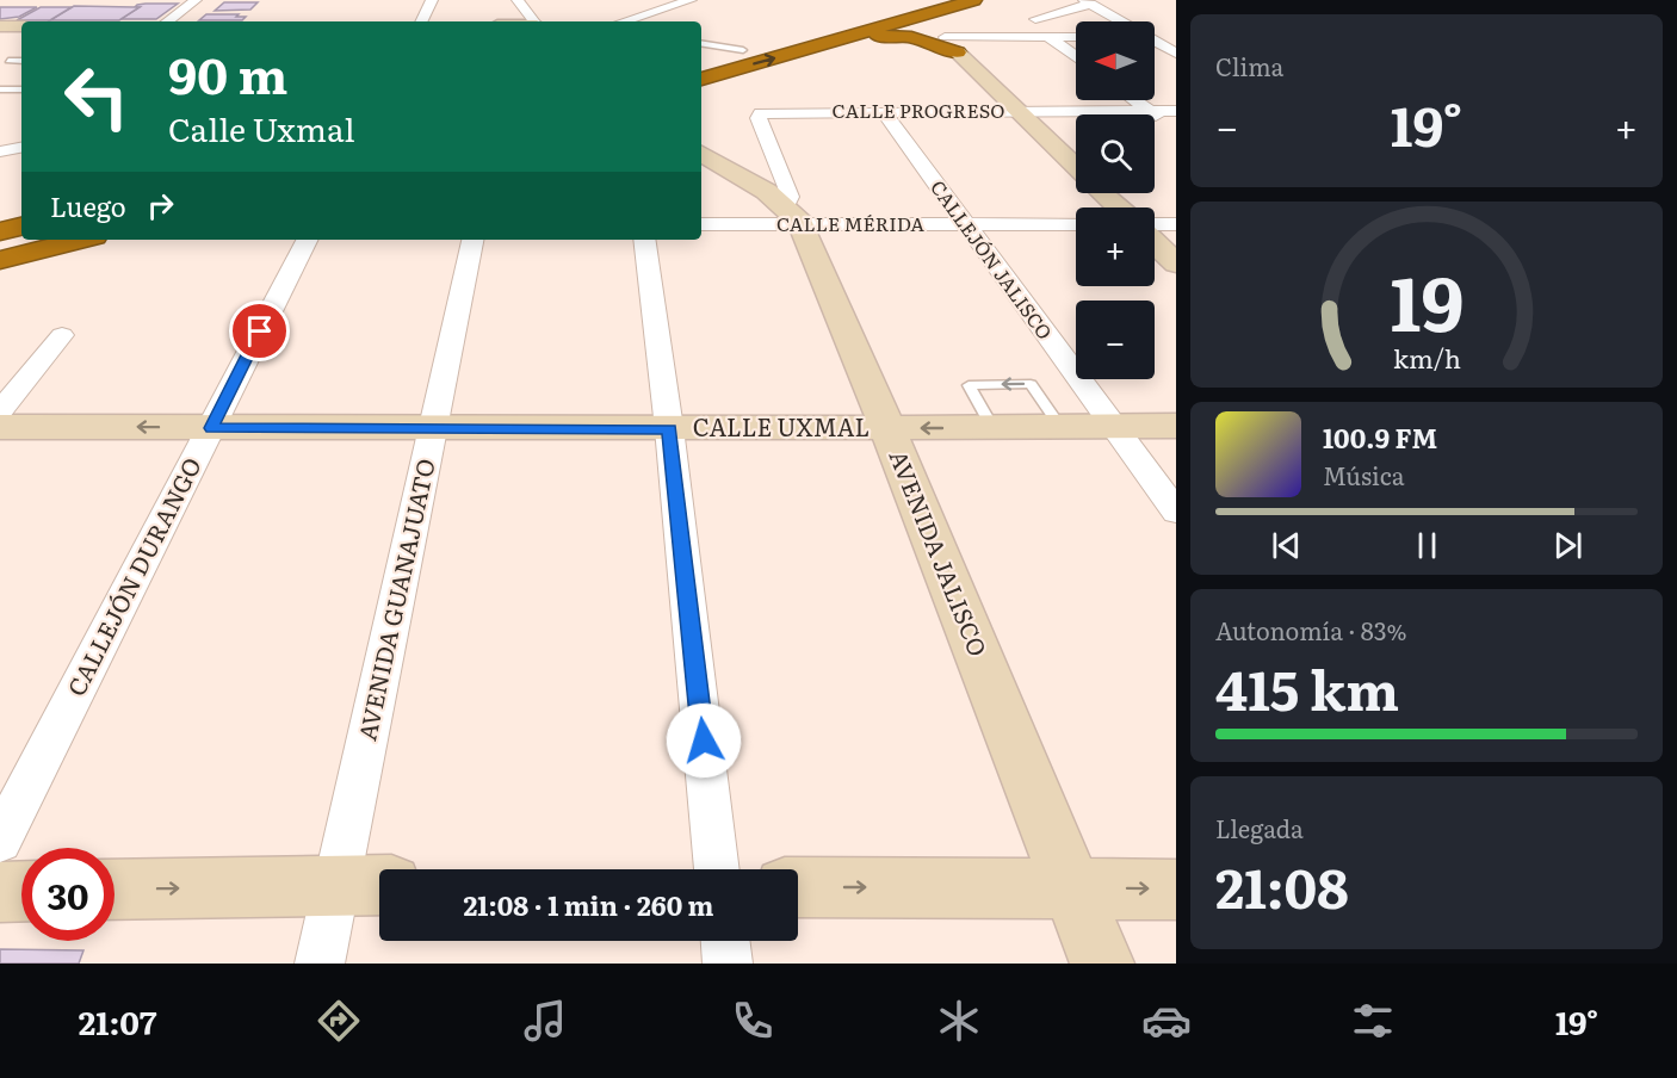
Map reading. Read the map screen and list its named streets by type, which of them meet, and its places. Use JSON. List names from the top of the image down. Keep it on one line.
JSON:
{"streets":{"street":["CALLE PROGRESO","CALLE MÉRIDA","CALLEJÓN JALISCO","CALLE UXMAL","AVENIDA JALISCO","CALLEJÓN DURANGO","AVENIDA GUANAJUATO"]},"crossings":[["CALLE PROGRESO","CALLE MÉRIDA"],["CALLE PROGRESO","CALLEJÓN JALISCO"],["CALLE PROGRESO","AVENIDA JALISCO"],["CALLE MÉRIDA","CALLEJÓN JALISCO"],["CALLE MÉRIDA","AVENIDA JALISCO"],["CALLEJÓN JALISCO","CALLE UXMAL"],["CALLE UXMAL","AVENIDA JALISCO"],["CALLE UXMAL","CALLEJÓN DURANGO"],["CALLE UXMAL","AVENIDA GUANAJUATO"]],"north":"left","page":{"tile":["Clima",["Autonomía · 83%","415 km"],["Llegada","21:08"]],"map_buttons":["+","−"],"turn":["90 m","Calle Uxmal"],"heat":["−","19°","+"],"then":"Luego","song":["100.9 FM","Música"],"limit":"30","trip":"21:08 · 1 min · 260 m","tabs":["21:07","19°"],"gauge":["19","km/h"]}}
